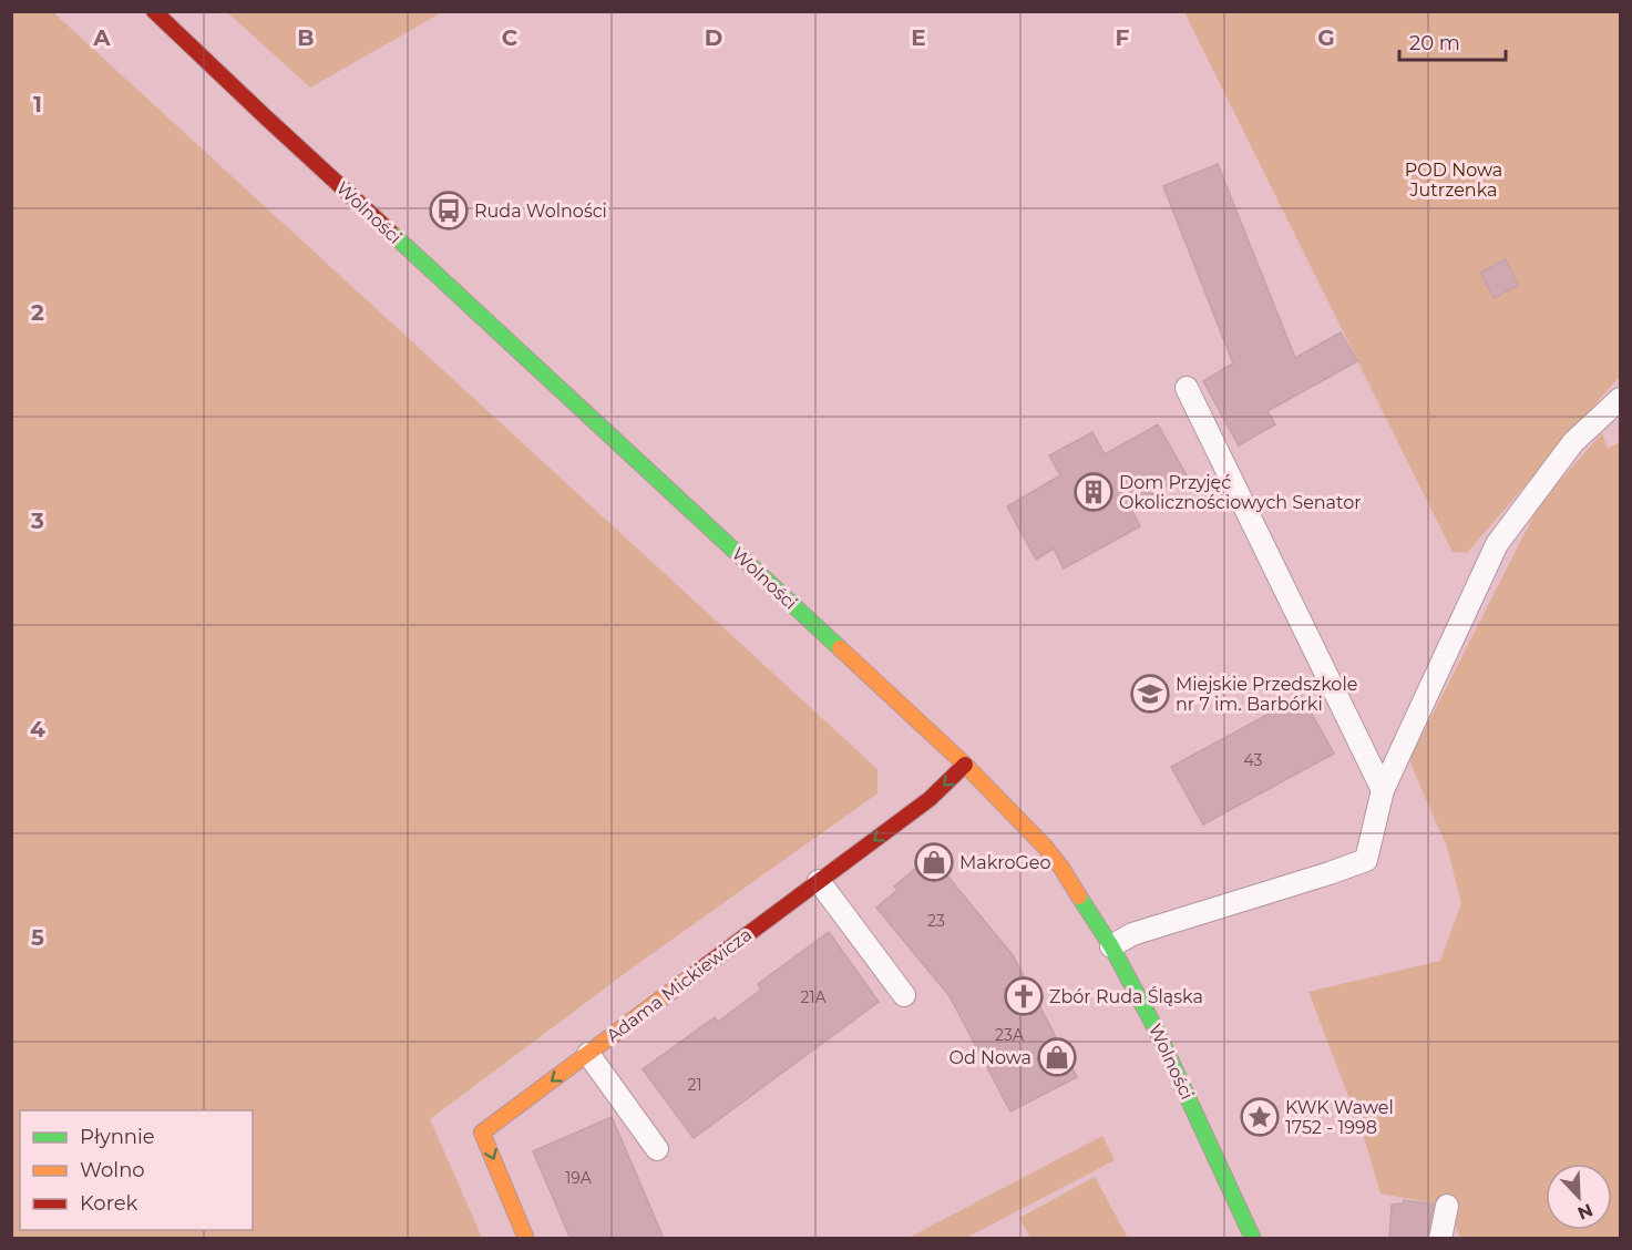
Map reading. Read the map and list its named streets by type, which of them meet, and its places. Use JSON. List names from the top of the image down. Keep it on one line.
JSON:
{"streets":{"street":["Wolności","Adama Mickiewicza"]},"crossings":[["Wolności","Adama Mickiewicza"]],"one_way":["Adama Mickiewicza"],"parks":["POD Nowa Jutrzenka"],"places":{"bus stop":["Ruda Wolności"],"building":["Dom Przyjęć Okolicznościowych Senator"],"school or university":["Miejskie Przedszkole nr 7 im. Barbórki"],"shop":["MakroGeo","Od Nowa"],"church":["Zbór Ruda Śląska"],"place":["KWK Wawel 1752 - 1998"]},"house_numbers":["43","23","21A","23A","21","19A"],"legend":["Płynnie","Wolno","Korek"],"scale_bar":"20 m","north":"bottom right","grid":{"columns":["A","B","C","D","E","F","G"],"rows":["1","2","3","4","5"]}}
